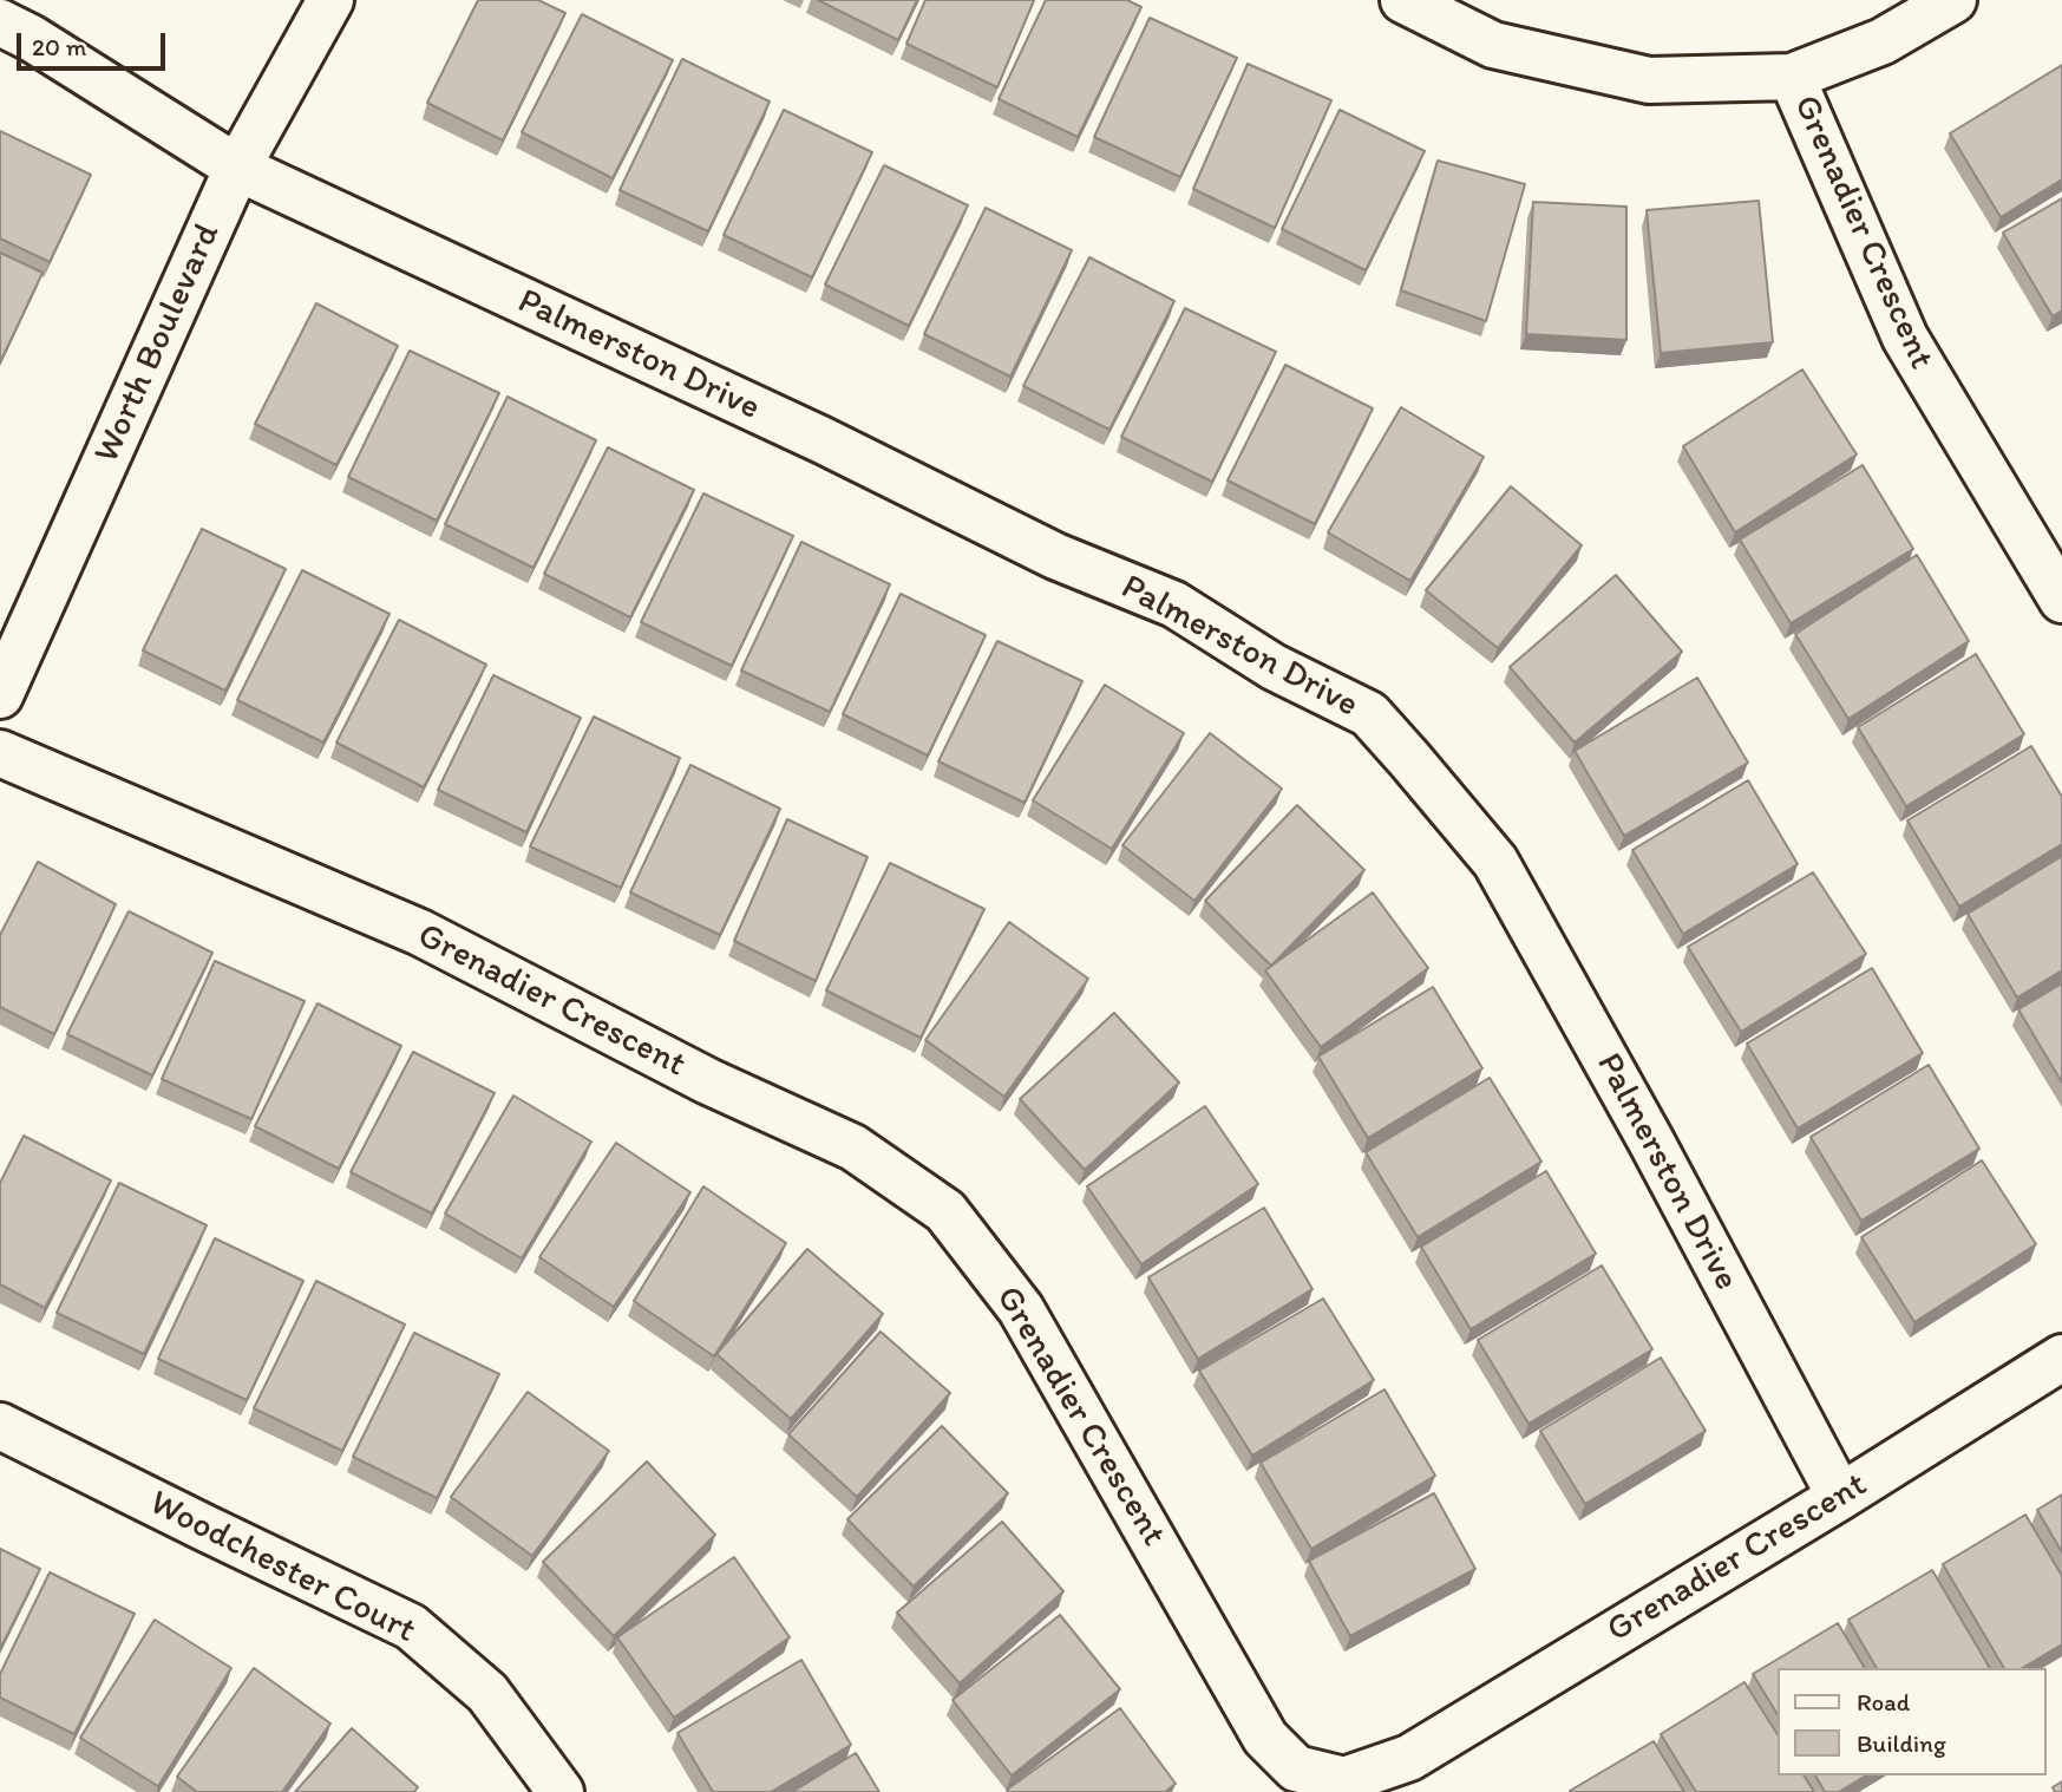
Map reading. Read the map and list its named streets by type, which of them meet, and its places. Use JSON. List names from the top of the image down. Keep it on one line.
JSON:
{"streets":{"street":["Grenadier Crescent","Worth Boulevard","Palmerston Drive","Woodchester Court"]},"crossings":[["Grenadier Crescent","Palmerston Drive"],["Worth Boulevard","Palmerston Drive"]],"legend":["Road","Building"],"scale_bar":"20 m"}
